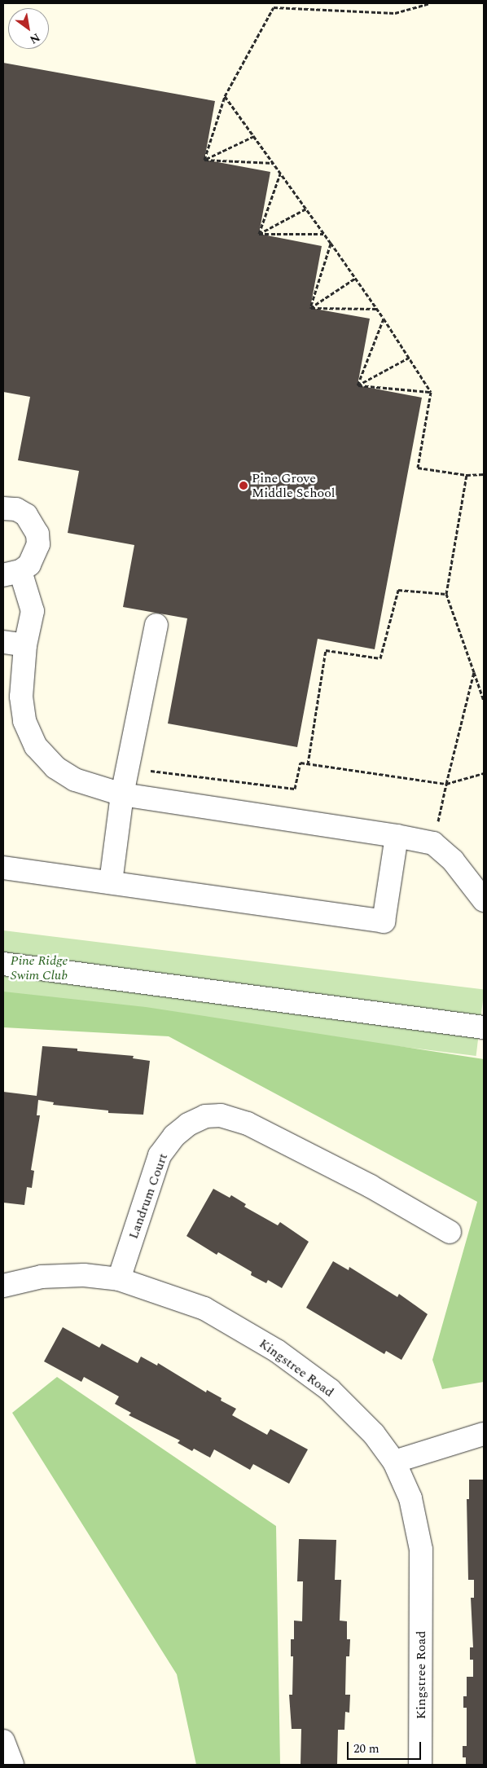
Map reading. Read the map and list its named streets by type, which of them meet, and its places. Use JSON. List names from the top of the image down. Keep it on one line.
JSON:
{"streets":{"street":["Landrum Court","Kingstree Road"]},"crossings":[["Landrum Court","Kingstree Road"]],"parks":["Pine Ridge Swim Club"],"places":["Pine Grove Middle School"],"scale_bar":"20 m","north":"bottom right"}
